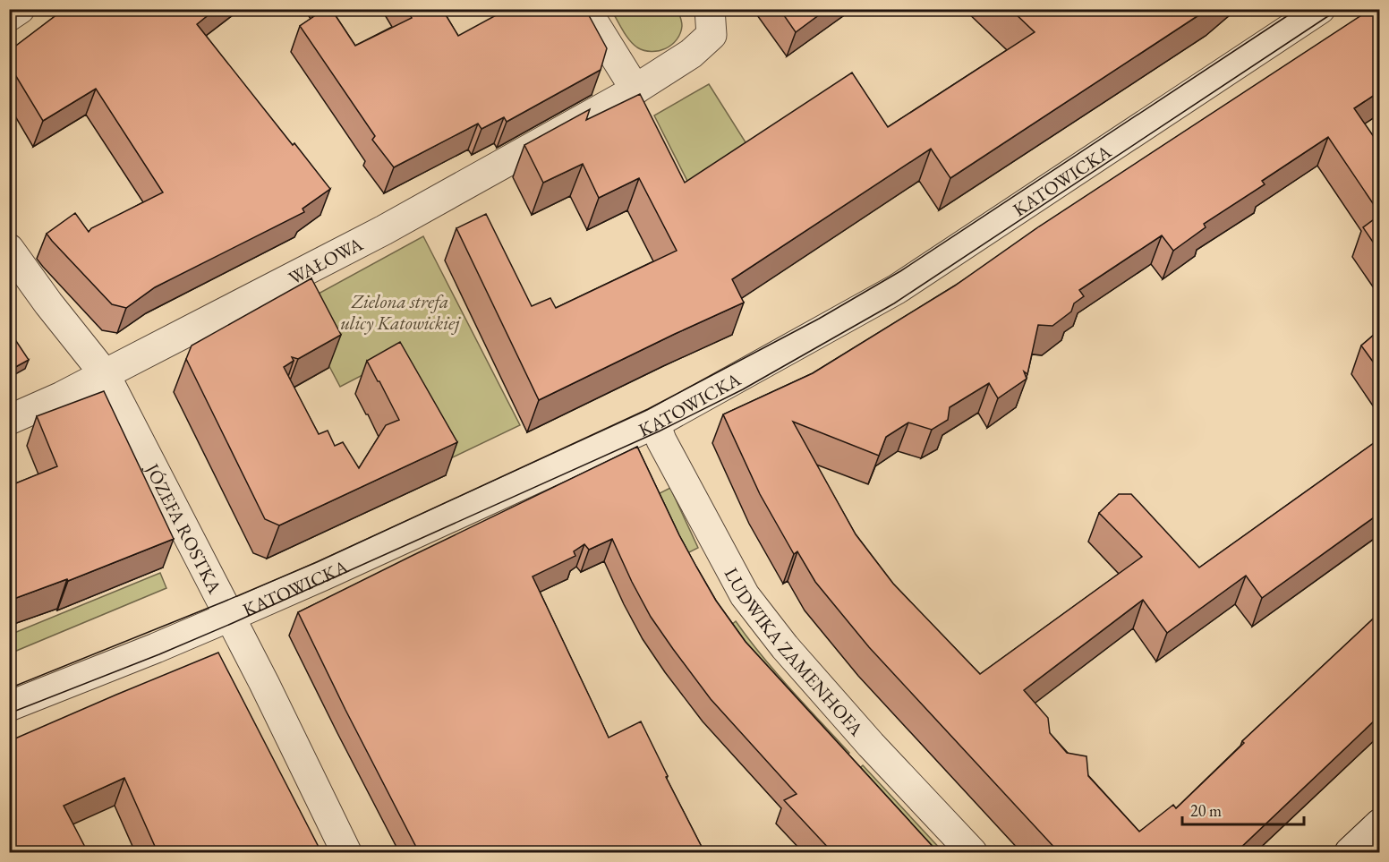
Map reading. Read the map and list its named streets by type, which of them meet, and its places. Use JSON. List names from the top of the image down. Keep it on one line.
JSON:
{"streets":{"street":["KATOWICKA","WAŁOWA","JÓZEFA ROSTKA","LUDWIKA ZAMENHOFA"]},"crossings":[["KATOWICKA","JÓZEFA ROSTKA"],["KATOWICKA","LUDWIKA ZAMENHOFA"],["WAŁOWA","JÓZEFA ROSTKA"]],"parks":["Zielona strefa ulicy Katowickiej"],"scale_bar":"20 m"}
